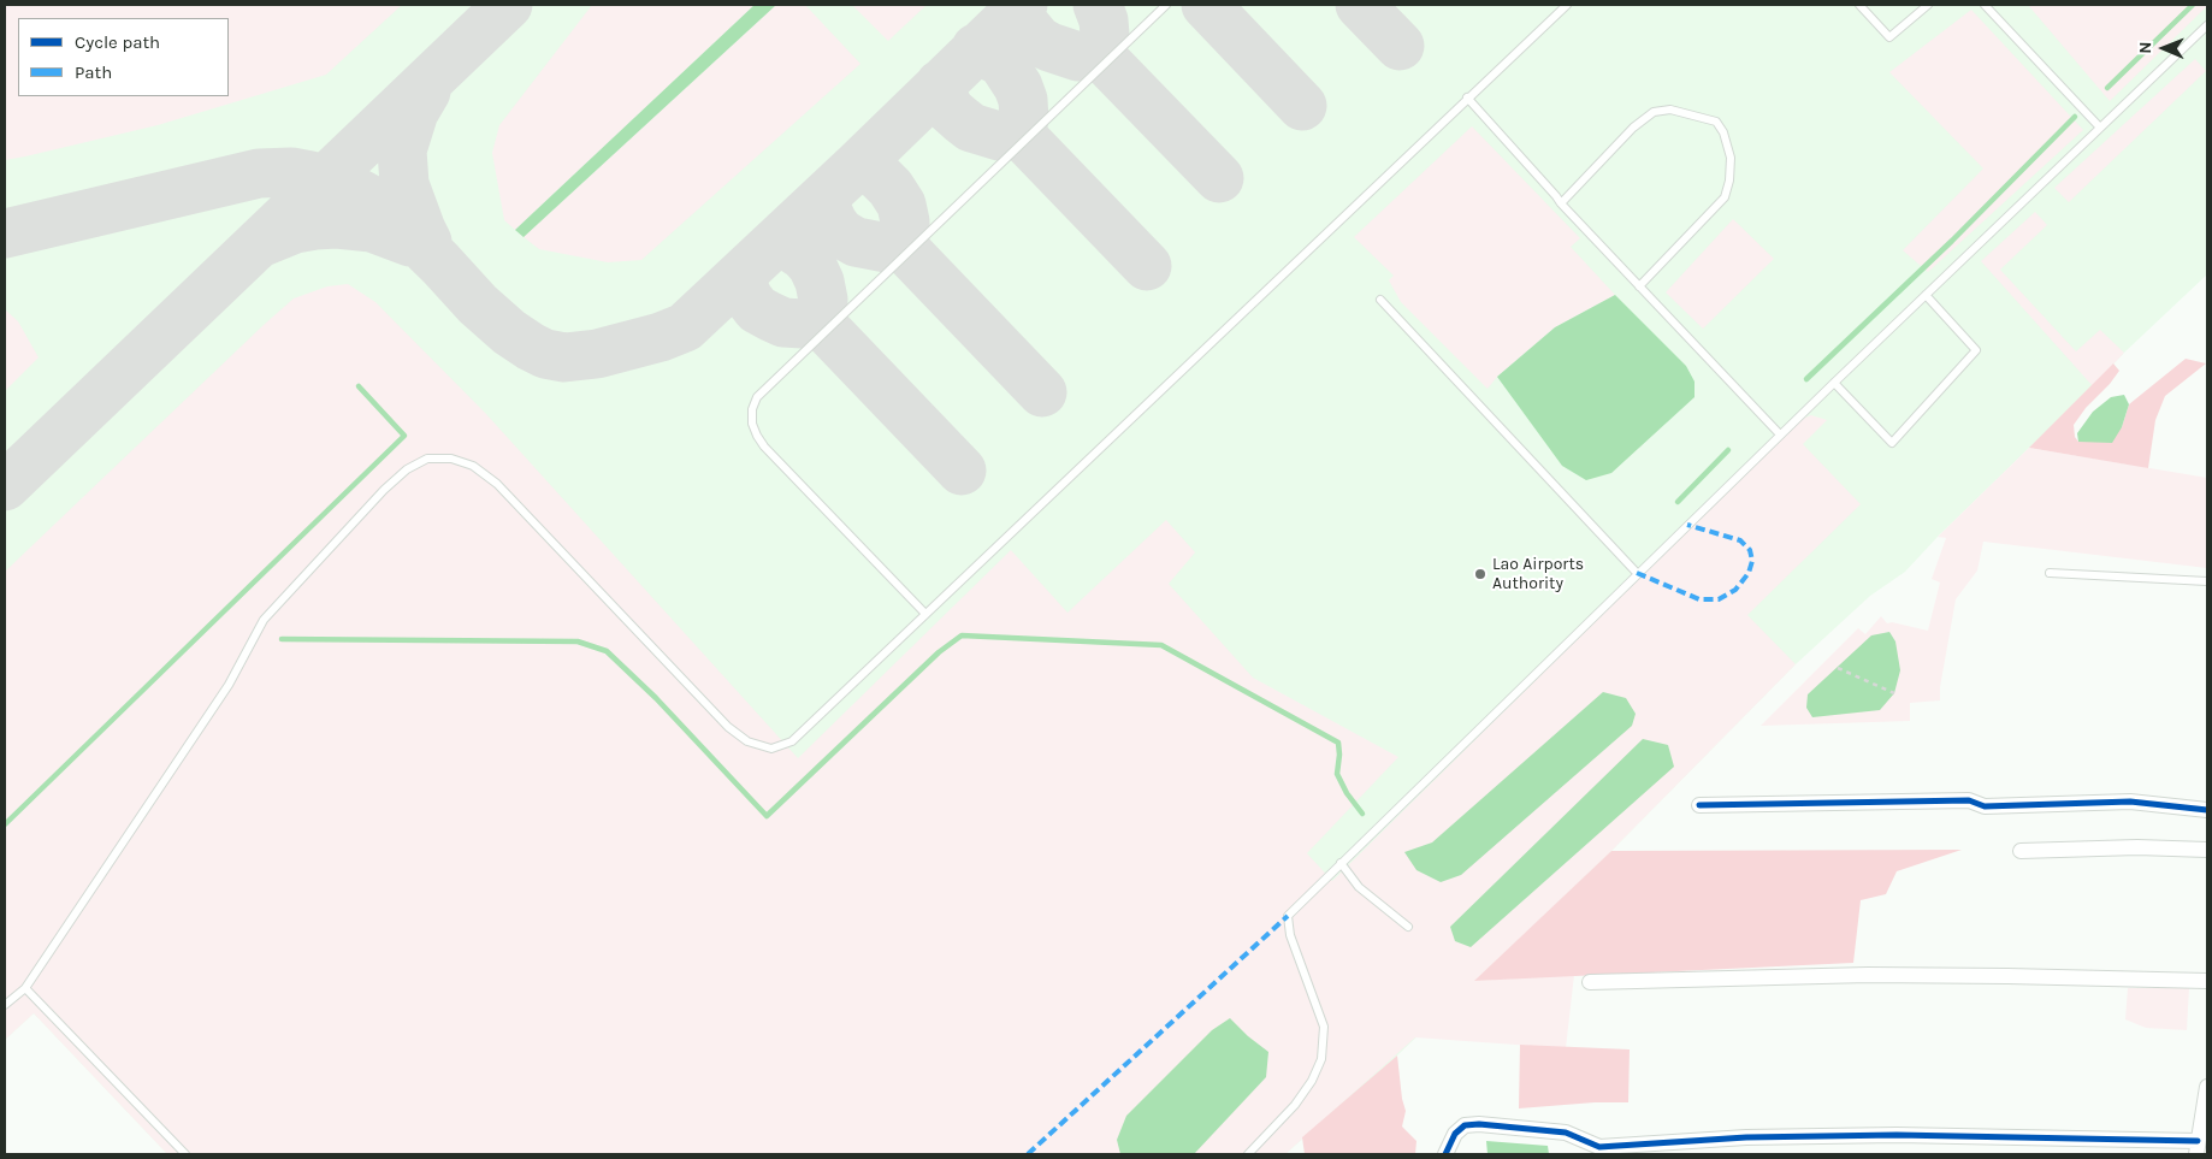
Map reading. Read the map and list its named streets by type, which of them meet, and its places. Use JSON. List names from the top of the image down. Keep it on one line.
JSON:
{"places":["Lao Airports Authority"],"legend":["Cycle path","Path"],"north":"left"}
